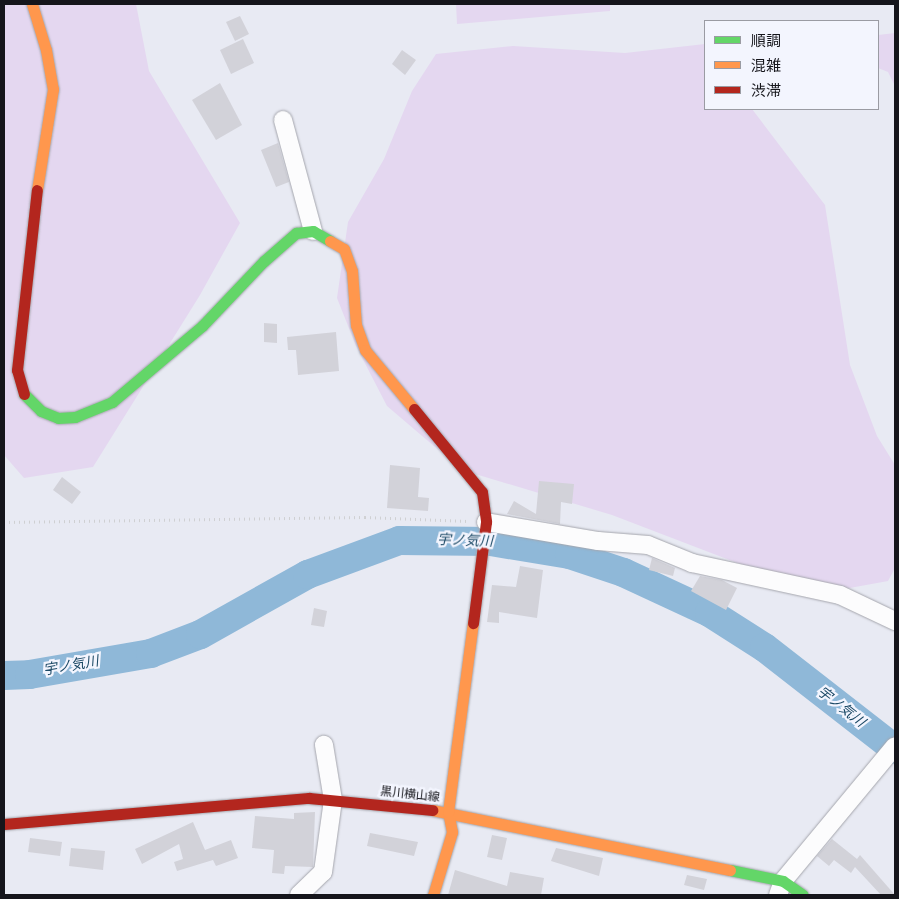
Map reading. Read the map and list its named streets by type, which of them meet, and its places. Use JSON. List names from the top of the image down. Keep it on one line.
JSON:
{"streets":{"street":["黒川横山線"]},"water":["宇ノ気川"],"legend":["順調","混雑","渋滞"]}
